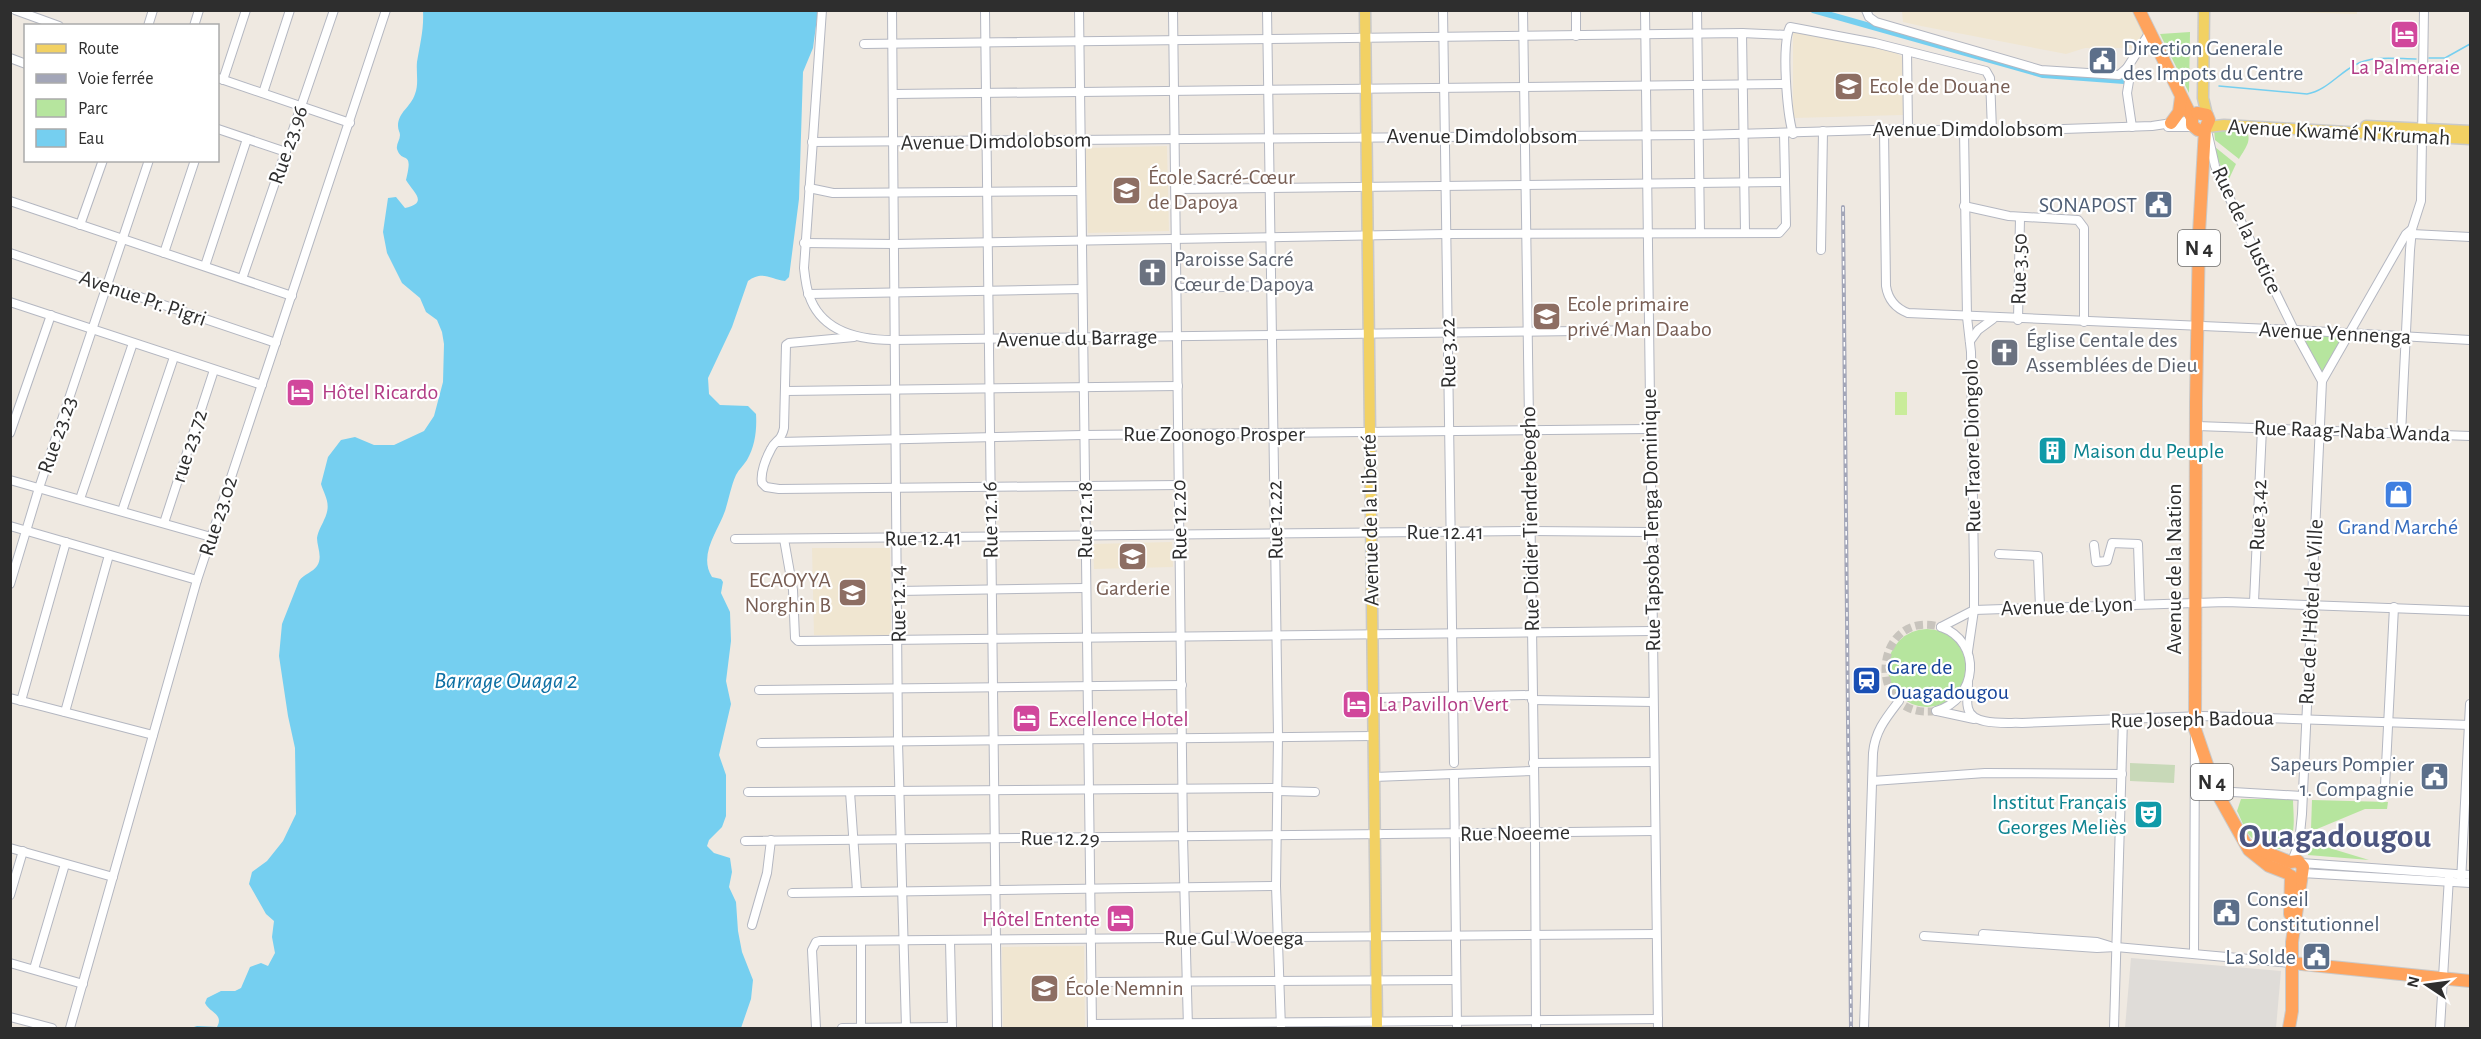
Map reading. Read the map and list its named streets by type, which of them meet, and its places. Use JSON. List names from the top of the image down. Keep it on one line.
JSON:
{"streets":{"highway":["N 4","Avenue de la Nation"],"main road":["Avenue Kwamé N'Krumah","Avenue de la Liberté"],"street":["Avenue Dimdolobsom","Rue 23.96","Rue de la Justice","Rue 3.50","Avenue Pr. Pigri","Avenue Yennenga","Avenue du Barrage","Rue 3.22","Rue Raag-Naba Wanda","Rue Zoonogo Prosper","Rue 23.23","rue 23.72","Rue Traore Diongolo","Rue 3.42","Rue 23.02","Rue Didier Tiendrebeogho","Rue 12.16","Rue 12.18","Rue 12.20","Rue 12.22","Rue Tapsoba Tenga Dominique","Rue 12.41","Rue 12.14","Avenue de Lyon","Rue de l'Hôtel de Ville","Rue Joseph Badoua","Rue Noeeme","Rue 12.29","Rue Gul Woeega"]},"crossings":[["Avenue Dimdolobsom","Avenue Kwamé N'Krumah"],["Avenue Dimdolobsom","Rue de la Justice"],["Avenue Dimdolobsom","Avenue Yennenga"],["Avenue Dimdolobsom","Avenue du Barrage"],["Avenue Dimdolobsom","Rue 3.22"],["Avenue Dimdolobsom","Rue Traore Diongolo"],["Avenue Dimdolobsom","Rue Didier Tiendrebeogho"],["Avenue Dimdolobsom","Rue 12.16"],["Avenue Dimdolobsom","Rue 12.18"],["Avenue Dimdolobsom","Rue 12.20"],["Avenue Dimdolobsom","Rue 12.22"],["Avenue Dimdolobsom","Avenue de la Liberté"],["Avenue Dimdolobsom","Rue Tapsoba Tenga Dominique"],["Avenue Dimdolobsom","Avenue de la Nation"],["Avenue Dimdolobsom","Rue 12.14"],["Avenue Kwamé N'Krumah","Rue de la Justice"],["Avenue Kwamé N'Krumah","Avenue de la Nation"],["Rue de la Justice","Avenue Yennenga"],["Rue de la Justice","Avenue de la Nation"],["Rue de la Justice","Rue de l'Hôtel de Ville"],["N 4","Avenue de la Nation"],["N 4","Rue de l'Hôtel de Ville"],["N 4","Rue Joseph Badoua"],["Rue 3.50","Avenue Yennenga"],["Avenue Pr. Pigri","Rue 23.23"],["Avenue Pr. Pigri","Rue 23.02"],["Avenue Yennenga","Rue Traore Diongolo"],["Avenue Yennenga","Avenue de la Nation"],["Avenue du Barrage","Rue 3.22"],["Avenue du Barrage","Rue Didier Tiendrebeogho"],["Avenue du Barrage","Rue 12.16"],["Avenue du Barrage","Rue 12.18"],["Avenue du Barrage","Rue 12.20"],["Avenue du Barrage","Rue 12.22"],["Avenue du Barrage","Avenue de la Liberté"],["Avenue du Barrage","Rue Tapsoba Tenga Dominique"],["Avenue du Barrage","Rue 12.14"],["Rue 3.22","Rue Zoonogo Prosper"],["Rue 3.22","Rue 12.41"],["Rue Raag-Naba Wanda","Rue 3.42"],["Rue Raag-Naba Wanda","Avenue de la Nation"],["Rue Raag-Naba Wanda","Rue de l'Hôtel de Ville"],["Rue Zoonogo Prosper","Rue Didier Tiendrebeogho"],["Rue Zoonogo Prosper","Rue 12.16"],["Rue Zoonogo Prosper","Rue 12.18"],["Rue Zoonogo Prosper","Rue 12.20"],["Rue Zoonogo Prosper","Rue 12.22"],["Rue Zoonogo Prosper","Avenue de la Liberté"],["Rue Zoonogo Prosper","Rue Tapsoba Tenga Dominique"],["Rue Zoonogo Prosper","Rue 12.14"],["Rue Traore Diongolo","Avenue de Lyon"],["Rue 3.42","Avenue de Lyon"],["Rue Didier Tiendrebeogho","Rue 12.41"],["Rue Didier Tiendrebeogho","Rue Noeeme"],["Rue Didier Tiendrebeogho","Rue Gul Woeega"],["Rue 12.16","Rue 12.41"],["Rue 12.16","Rue 12.29"],["Rue 12.16","Rue Gul Woeega"],["Rue 12.18","Rue 12.41"],["Rue 12.18","Rue 12.29"],["Rue 12.18","Rue Gul Woeega"],["Rue 12.20","Rue 12.41"],["Rue 12.20","Rue 12.29"],["Rue 12.20","Rue Gul Woeega"],["Rue 12.22","Rue 12.41"],["Rue 12.22","Rue 12.29"],["Rue 12.22","Rue Gul Woeega"],["Avenue de la Liberté","Rue 12.41"],["Avenue de la Liberté","Rue Noeeme"],["Avenue de la Liberté","Rue 12.29"],["Avenue de la Liberté","Rue Gul Woeega"],["Rue Tapsoba Tenga Dominique","Rue 12.41"],["Rue Tapsoba Tenga Dominique","Rue Noeeme"],["Rue Tapsoba Tenga Dominique","Rue Gul Woeega"],["Rue 12.41","Rue 12.14"],["Avenue de la Nation","Avenue de Lyon"],["Avenue de la Nation","Rue Joseph Badoua"],["Rue 12.14","Rue 12.29"],["Rue 12.14","Rue Gul Woeega"],["Avenue de Lyon","Rue de l'Hôtel de Ville"],["Rue de l'Hôtel de Ville","Rue Joseph Badoua"],["Rue Noeeme","Rue 12.29"]],"districts":["Ouagadougou"],"water":["Barrage Ouaga 2"],"places":{"hotel":["La Palmeraie","Hôtel Ricardo","La Pavillon Vert","Excellence Hotel","Hôtel Entente"],"public building":["Direction Generale des Impots du Centre","SONAPOST","Sapeurs Pompier 1. Compagnie","Conseil Constitutionnel","La Solde"],"school or university":["Ecole de Douane","École Sacré-Cœur de Dapoya","Ecole primaire privé Man Daabo","Garderie","ECAOYYA Norghin B","École Nemnin"],"church":["Paroisse Sacré Cœur de Dapoya","Église Centale des Assemblées de Dieu"],"building":["Maison du Peuple"],"shop":["Grand Marché"],"station":["Gare de Ouagadougou"],"theatre":["Institut Français Georges Meliès"]},"legend":["Route","Voie ferrée","Parc","Eau"],"north":"left"}
